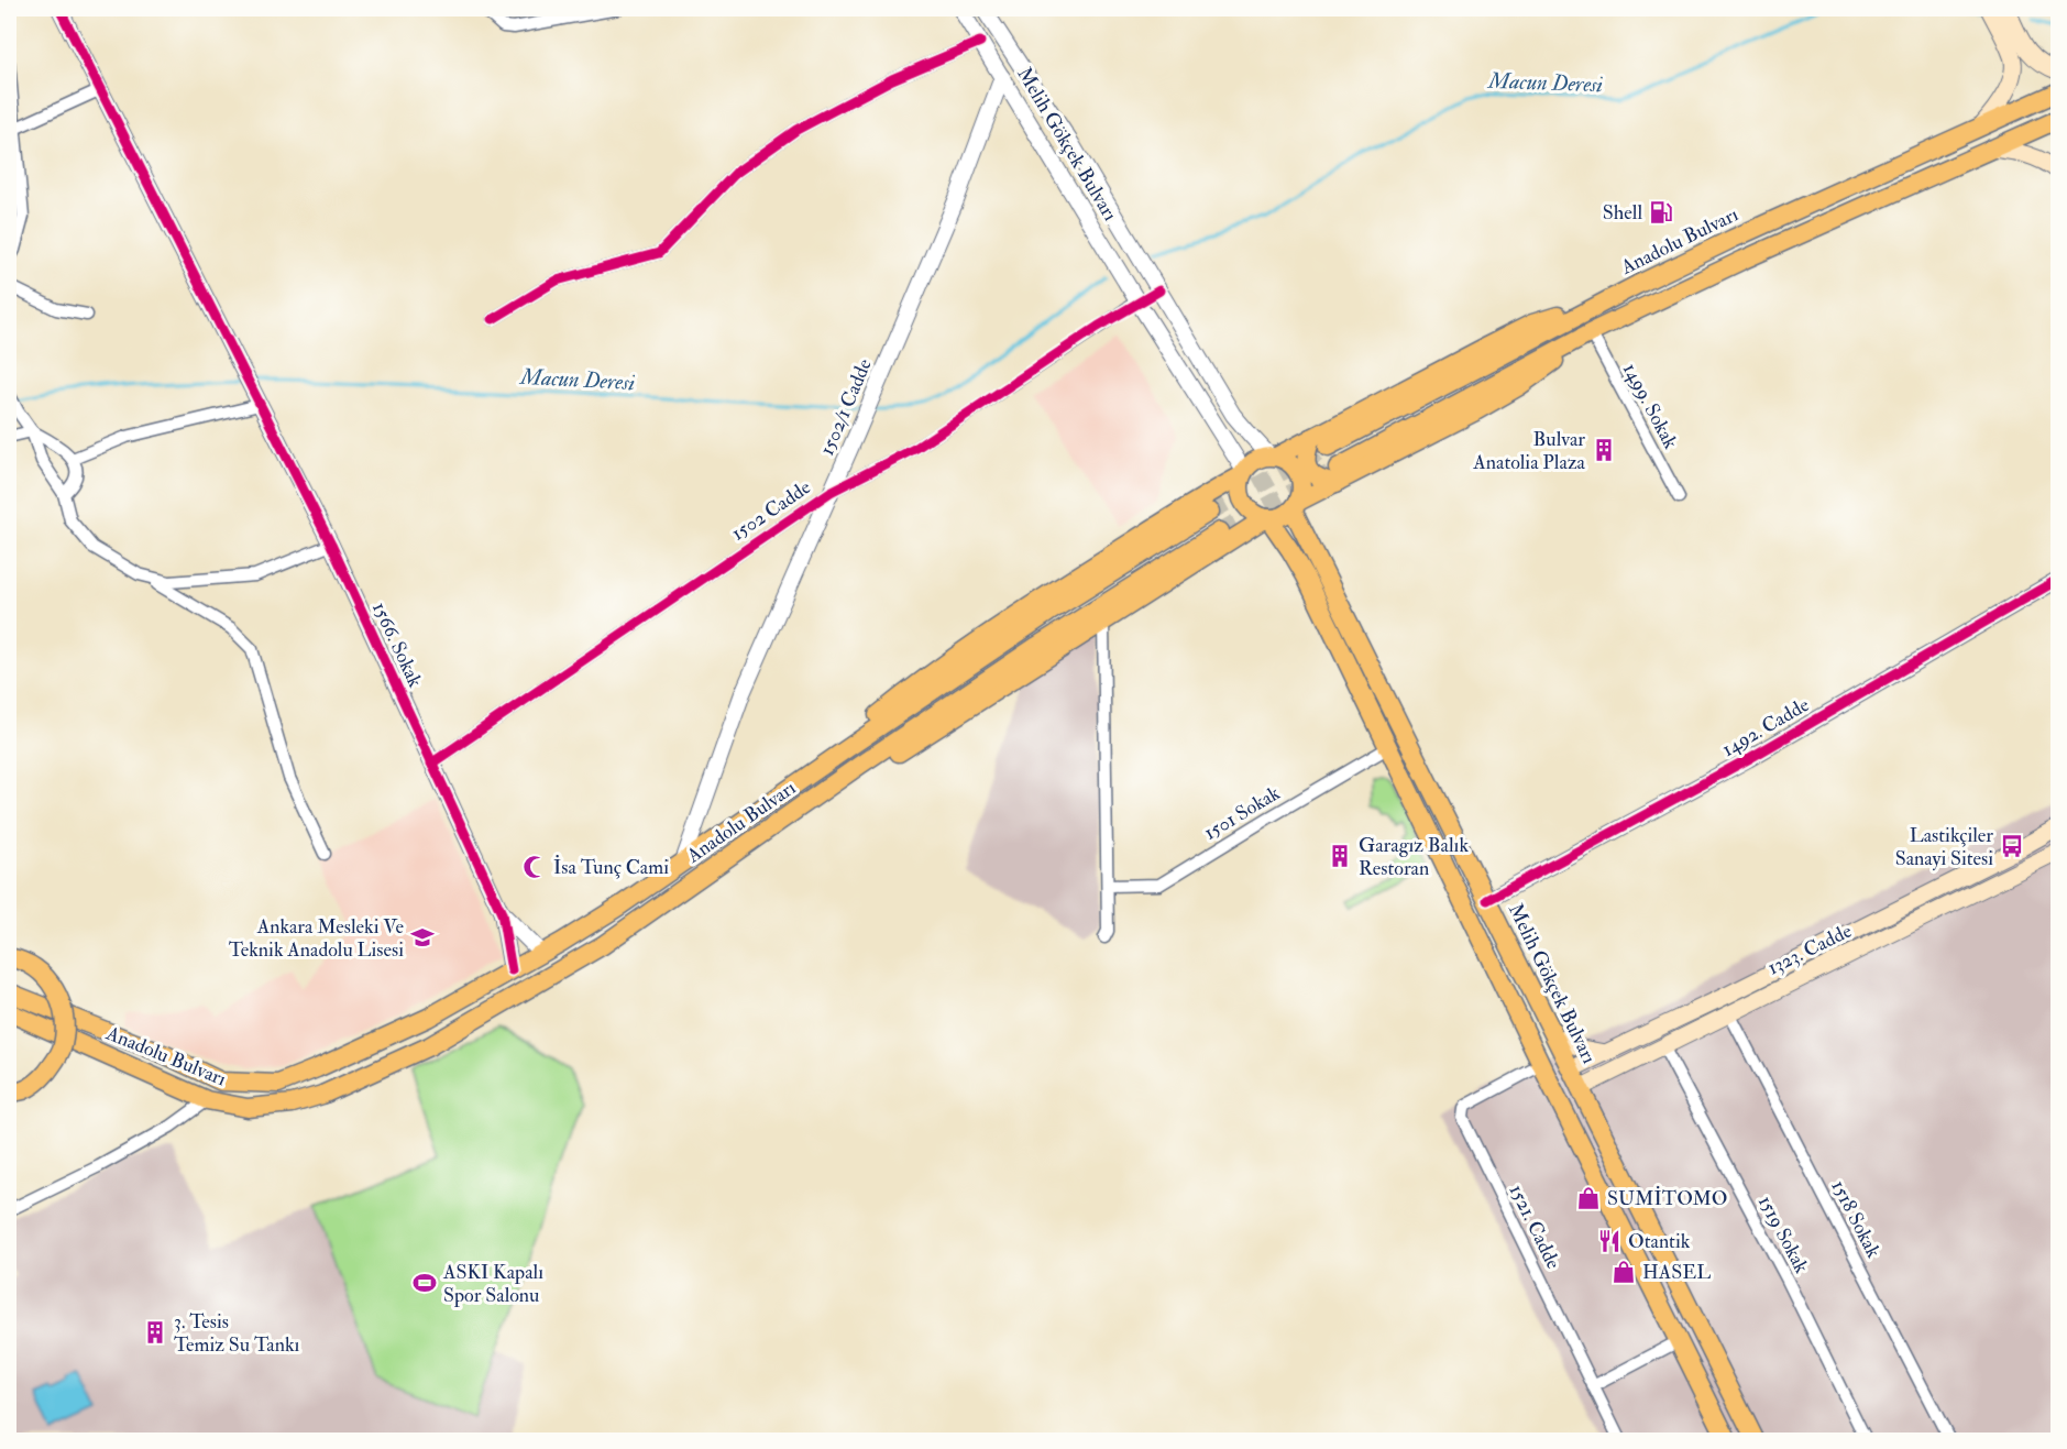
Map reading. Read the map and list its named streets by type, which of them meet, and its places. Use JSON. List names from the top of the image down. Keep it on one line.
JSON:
{"streets":{"main road":["Melih Gökçek Bulvarı","Anadolu Bulvarı","1323. Cadde"],"street":["1499. Sokak","1502/1 Cadde","1502 Cadde","1566. Sokak","1492. Cadde","1501 Sokak","1518 Sokak","1521. Cadde","1519 Sokak"]},"crossings":[["Melih Gökçek Bulvarı","Anadolu Bulvarı"],["Melih Gökçek Bulvarı","1502/1 Cadde"],["Melih Gökçek Bulvarı","1502 Cadde"],["Melih Gökçek Bulvarı","1492. Cadde"],["Melih Gökçek Bulvarı","1323. Cadde"],["Anadolu Bulvarı","1502/1 Cadde"],["1502/1 Cadde","1502 Cadde"],["1502 Cadde","1566. Sokak"],["1323. Cadde","1518 Sokak"],["1323. Cadde","1519 Sokak"]],"water":["Macun Deresi"],"places":{"fuel station":["Shell"],"building":["Bulvar Anatolia Plaza","Garagız Balık Restoran","3. Tesis Temiz Su Tankı"],"bus stop":["Lastikçiler Sanayi Sitesi"],"mosque":["İsa Tunç Cami"],"school or university":["Ankara Mesleki Ve Teknik Anadolu Lisesi"],"shop":["SUMİTOMO","HASEL"],"restaurant":["Otantik"],"sports":["ASKI Kapalı Spor Salonu"]}}
